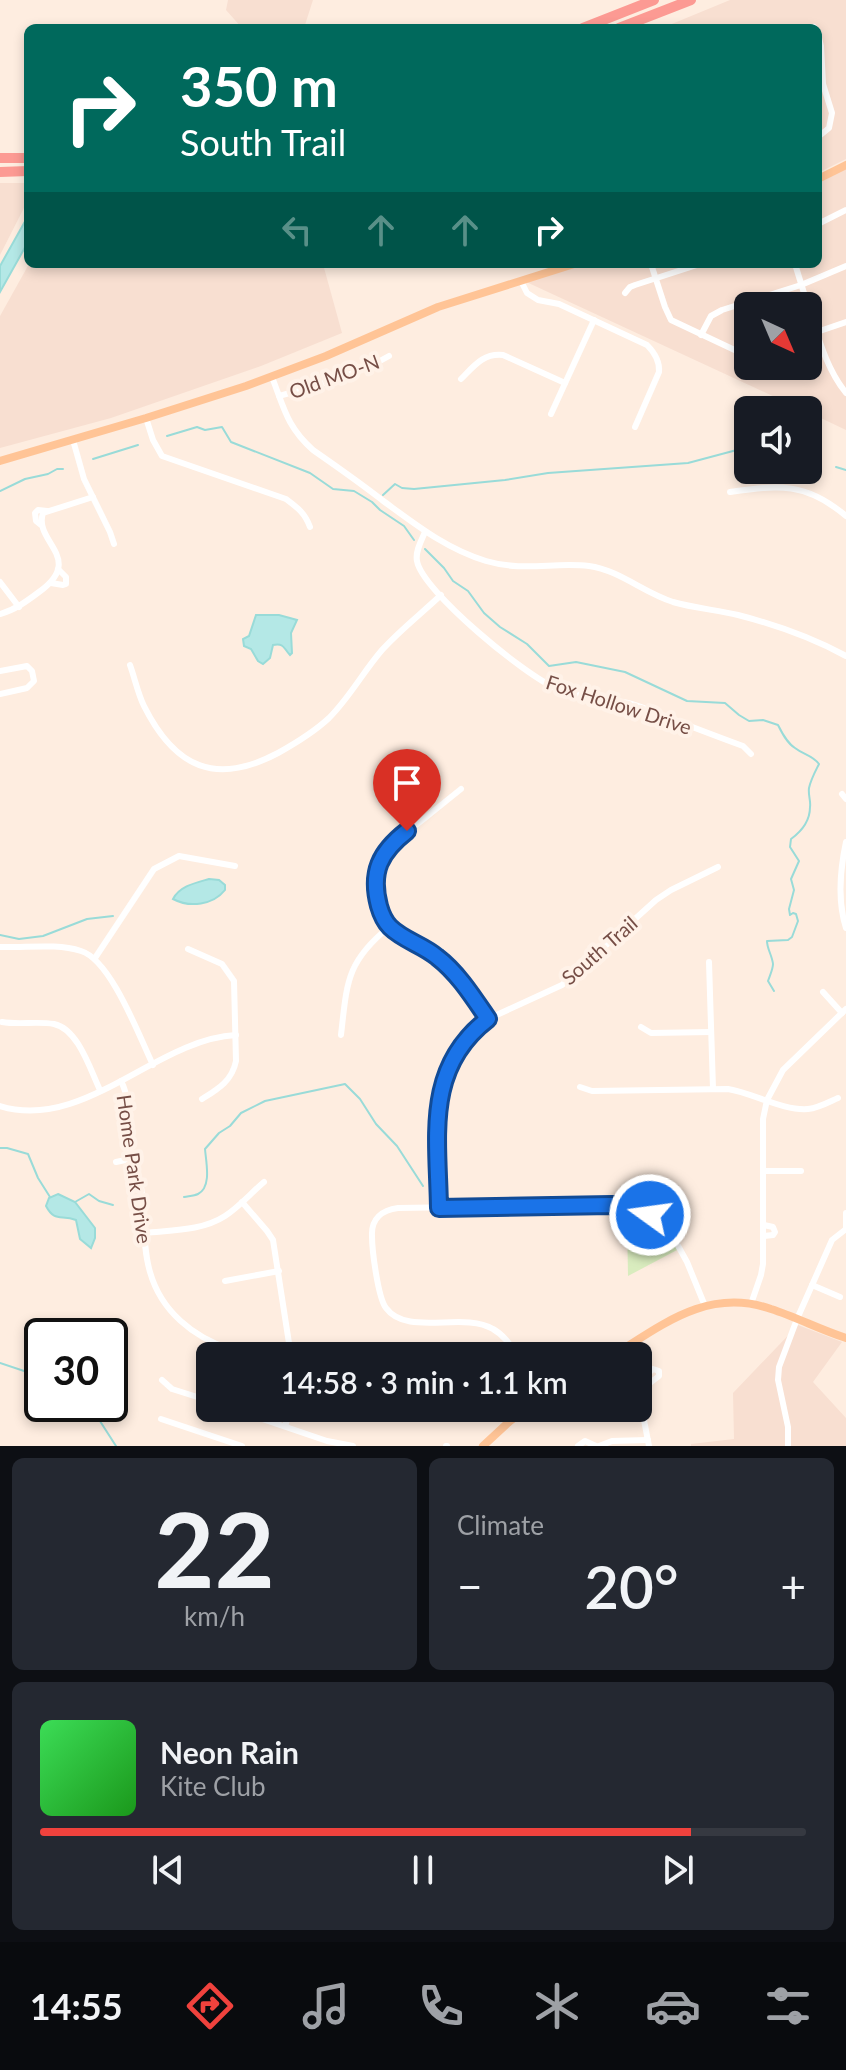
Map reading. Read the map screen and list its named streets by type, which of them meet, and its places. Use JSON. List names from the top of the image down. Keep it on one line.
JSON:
{"streets":{"street":["Old MO-N","Fox Hollow Drive","South Trail","Home Park Drive"]},"north":"bottom right","page":{"turn":["350 m","South Trail"],"limit":"30","trip":"14:58 · 3 min · 1.1 km","tile":[["22","km/h"],"Climate"],"heat":["−","20°","+"],"song":["Neon Rain","Kite Club"],"tabs":"14:55"}}
